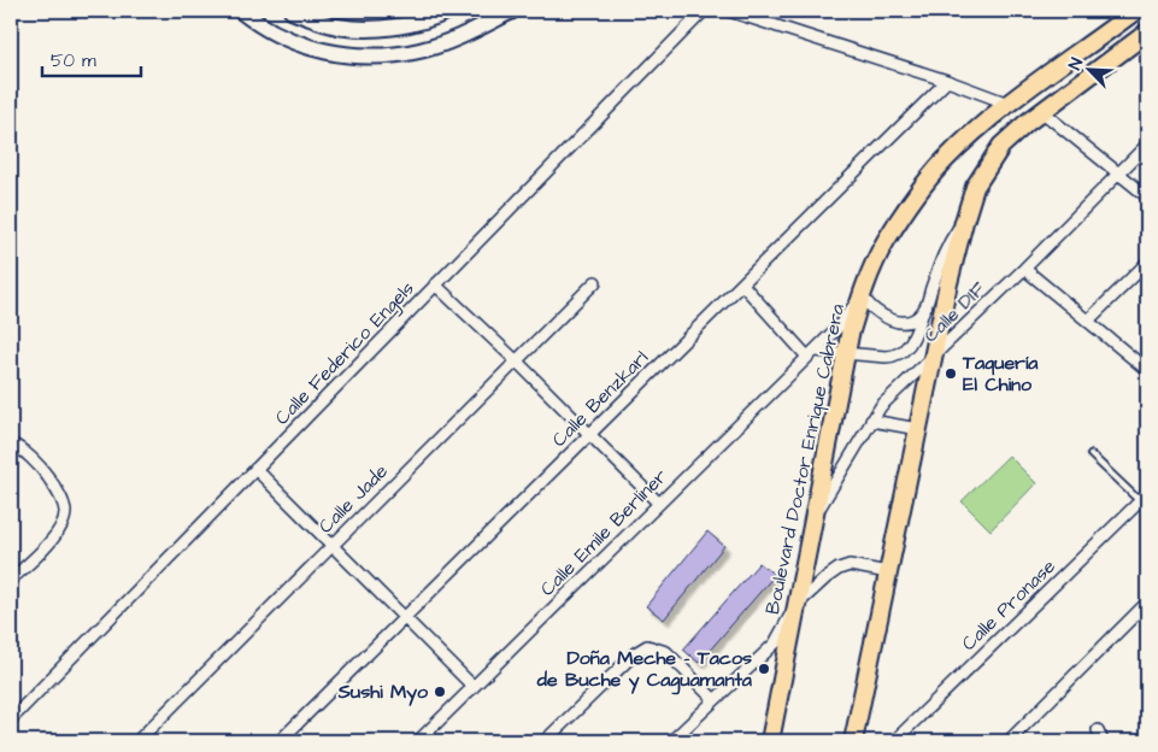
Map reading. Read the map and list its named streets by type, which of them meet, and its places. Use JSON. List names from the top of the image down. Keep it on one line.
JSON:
{"streets":{"main road":["Boulevard Doctor Enrique Cabrera"],"street":["Calle DIF","Calle Federico Engels","Calle Benzkarl","Calle Jade","Calle Emile Berliner","Calle Pronase"]},"crossings":[["Calle DIF","Boulevard Doctor Enrique Cabrera"],["Boulevard Doctor Enrique Cabrera","Calle Emile Berliner"]],"places":["Taquería El Chino","Doña Meche - Tacos de Buche y Caguamanta","Sushi Myo"],"scale_bar":"50 m","north":"top left"}
